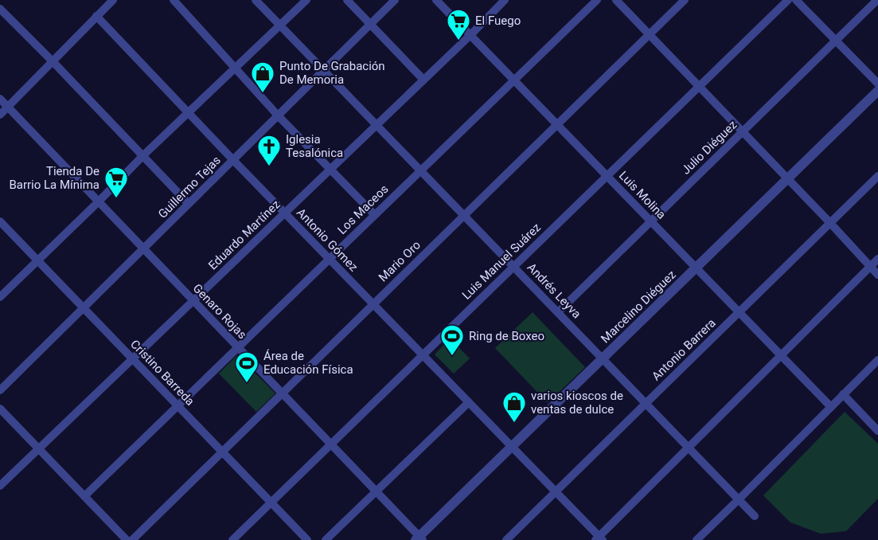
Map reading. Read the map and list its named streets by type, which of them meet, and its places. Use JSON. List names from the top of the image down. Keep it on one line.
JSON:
{"streets":{"street":["Julio Diéguez","Guillermo Tejas","Luis Molina","Los Maceos","Eduardo Martínez","Antonio Gómez","Mario Oro","Luis Manuel Suárez","Andrés Leyva","Marcelino Diéguez","Genaro Rojas","Antonio Barrera","Cristino Barreda"]},"crossings":[["Julio Diéguez","Luis Molina"],["Julio Diéguez","Andrés Leyva"],["Guillermo Tejas","Antonio Gómez"],["Guillermo Tejas","Andrés Leyva"],["Guillermo Tejas","Genaro Rojas"],["Guillermo Tejas","Cristino Barreda"],["Luis Molina","Los Maceos"],["Luis Molina","Eduardo Martínez"],["Luis Molina","Mario Oro"],["Luis Molina","Luis Manuel Suárez"],["Luis Molina","Marcelino Diéguez"],["Luis Molina","Antonio Barrera"],["Los Maceos","Antonio Gómez"],["Los Maceos","Andrés Leyva"],["Los Maceos","Genaro Rojas"],["Los Maceos","Cristino Barreda"],["Eduardo Martínez","Antonio Gómez"],["Eduardo Martínez","Andrés Leyva"],["Eduardo Martínez","Genaro Rojas"],["Eduardo Martínez","Cristino Barreda"],["Antonio Gómez","Mario Oro"],["Antonio Gómez","Luis Manuel Suárez"],["Antonio Gómez","Marcelino Diéguez"],["Antonio Gómez","Antonio Barrera"],["Mario Oro","Andrés Leyva"],["Mario Oro","Genaro Rojas"],["Mario Oro","Cristino Barreda"],["Luis Manuel Suárez","Andrés Leyva"],["Luis Manuel Suárez","Genaro Rojas"],["Luis Manuel Suárez","Cristino Barreda"],["Andrés Leyva","Marcelino Diéguez"],["Andrés Leyva","Antonio Barrera"],["Marcelino Diéguez","Genaro Rojas"]],"places":{"supermarket":["El Fuego","Tienda De Barrio La Mínima"],"shop":["Punto De Grabación De Memoria","varios kioscos de ventas de dulce"],"church":["Iglesia Tesalónica"],"sports":["Ring de Boxeo","Área de Educación Física"]}}
